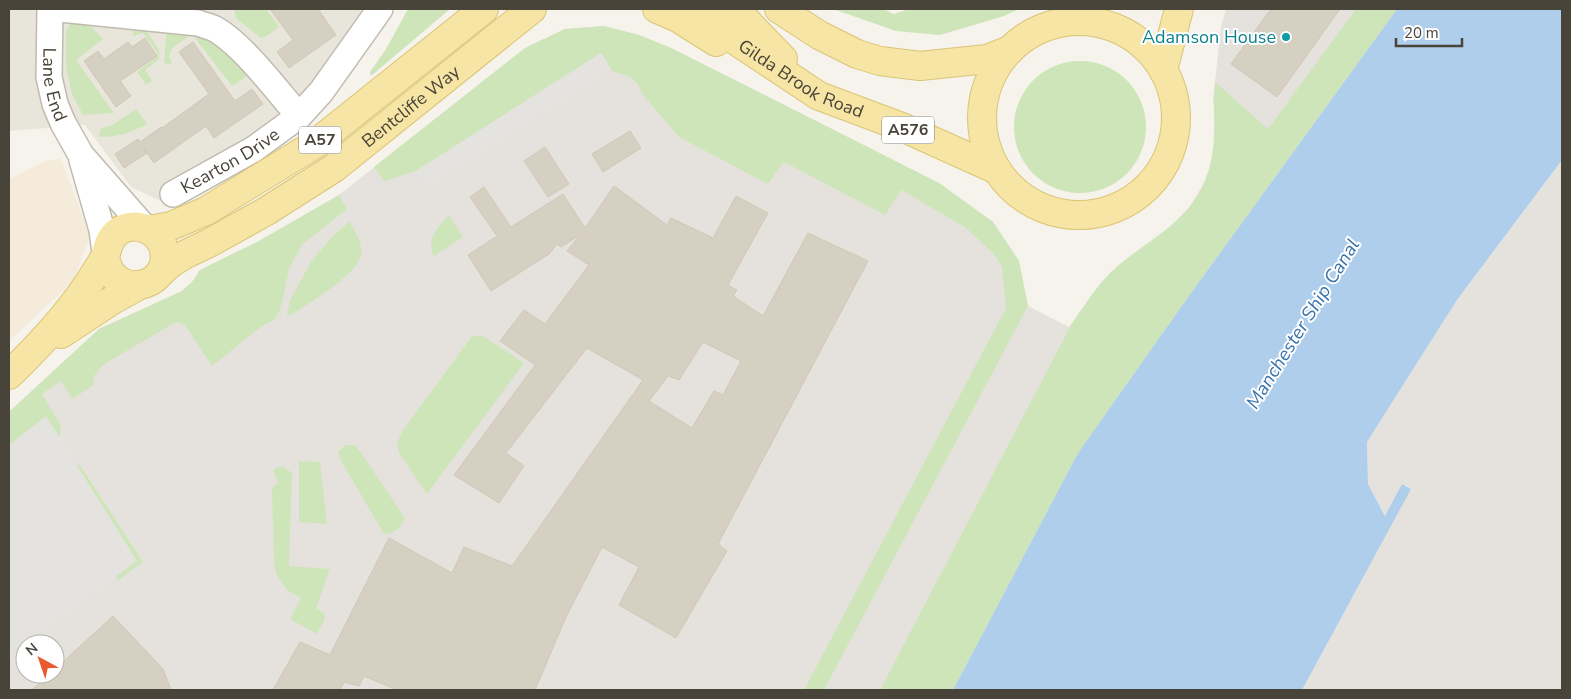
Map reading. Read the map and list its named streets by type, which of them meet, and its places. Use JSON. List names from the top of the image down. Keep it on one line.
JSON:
{"streets":{"main road":["Gilda Brook Road","Bentcliffe Way","A576","A57"],"street":["Lane End","Kearton Drive"]},"crossings":[["Gilda Brook Road","A576"],["Lane End","Bentcliffe Way"],["Lane End","A57"],["Bentcliffe Way","A57"]],"water":["Manchester Ship Canal"],"places":["Adamson House"],"scale_bar":"20 m","north":"top left"}
